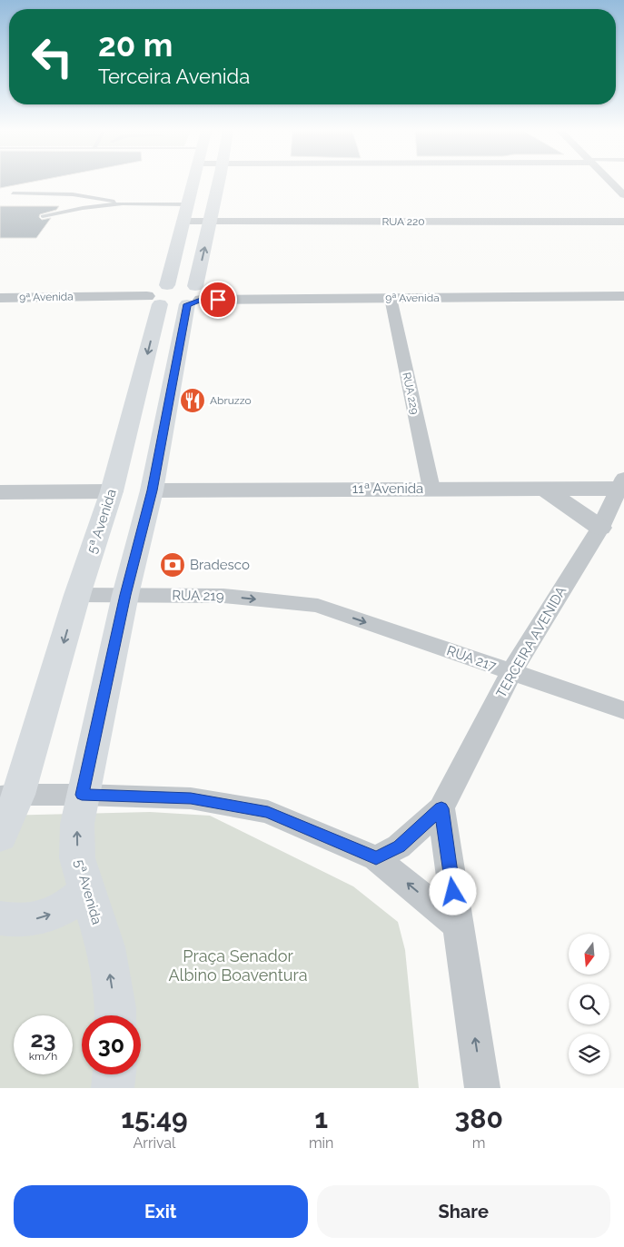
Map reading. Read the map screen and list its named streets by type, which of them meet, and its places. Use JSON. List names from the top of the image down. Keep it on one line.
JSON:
{"streets":{"main road":["5ª Avenida"],"street":["RUA 220","9ª Avenida","RUA 229","11ª Avenida","RUA 219","TERCEIRA AVENIDA","RUA 217"]},"crossings":[["RUA 220","5ª Avenida"],["9ª Avenida","RUA 229"],["9ª Avenida","5ª Avenida"],["RUA 229","11ª Avenida"],["11ª Avenida","5ª Avenida"],["11ª Avenida","TERCEIRA AVENIDA"],["5ª Avenida","RUA 219"],["RUA 219","RUA 217"],["TERCEIRA AVENIDA","RUA 217"]],"one_way":["RUA 219","RUA 217"],"parks":["Praça Senador Albino Boaventura"],"places":{"restaurant":["Abruzzo"],"bank":["Bradesco"]},"north":"bottom","page":{"turn":["20 m","Terceira Avenida"],"speed":"23 km/h","limit":"30","eta":["15:49","Arrival","1","min","380","m"],"buttons":["Exit","Share"]}}
